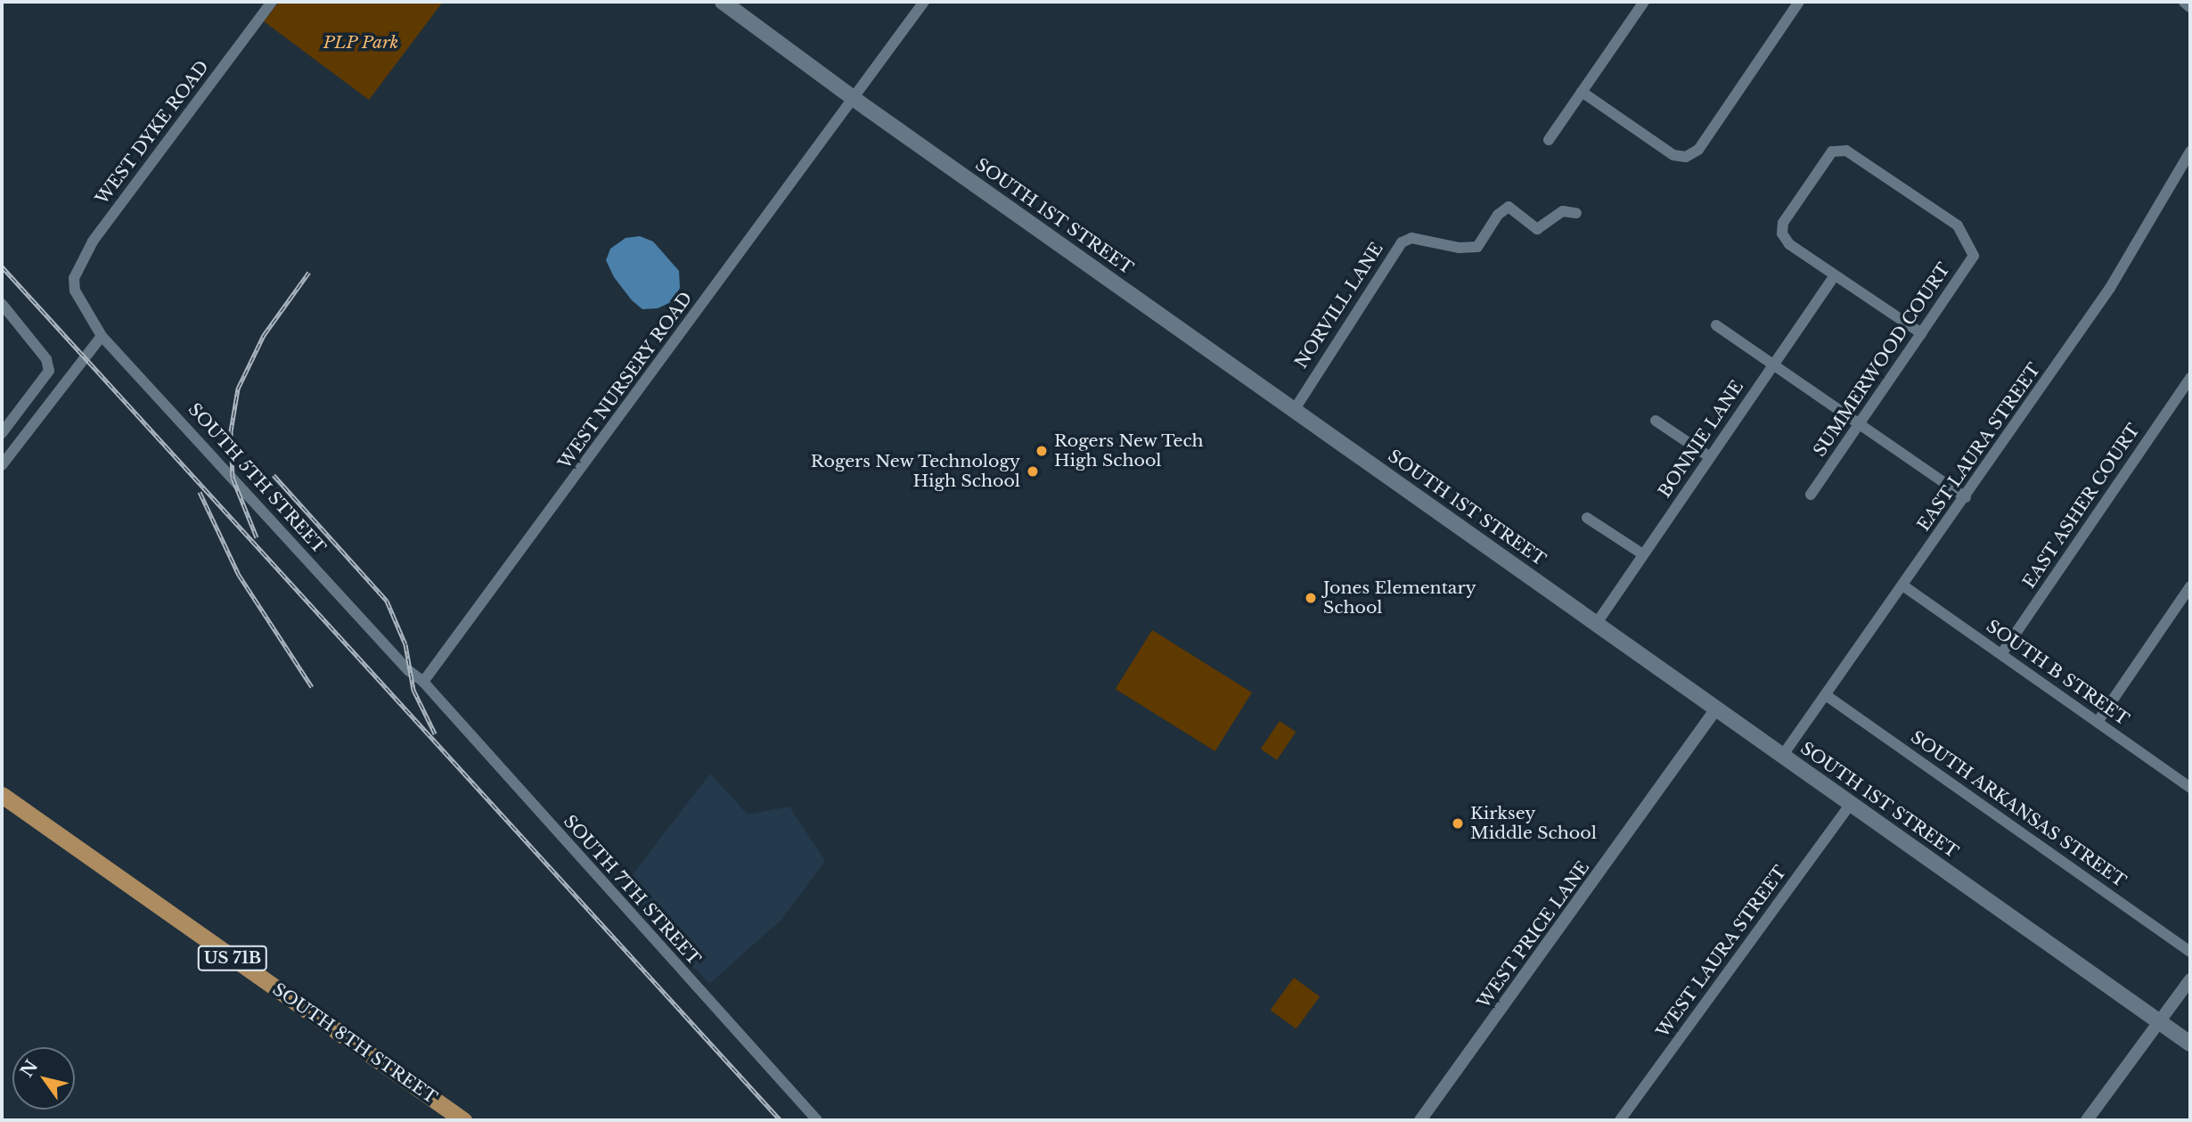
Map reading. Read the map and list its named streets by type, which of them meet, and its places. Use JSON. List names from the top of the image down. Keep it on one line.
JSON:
{"streets":{"main road":["SOUTH 1ST STREET","US 71B","SOUTH 8TH STREET"],"street":["WEST DYKE ROAD","NORVILL LANE","SUMMERWOOD COURT","WEST NURSERY ROAD","BONNIE LANE","EAST LAURA STREET","SOUTH 5TH STREET","EAST ASHER COURT","SOUTH B STREET","SOUTH ARKANSAS STREET","SOUTH 7TH STREET","WEST PRICE LANE","WEST LAURA STREET"]},"crossings":[["WEST DYKE ROAD","SOUTH 5TH STREET"],["SOUTH 1ST STREET","NORVILL LANE"],["SOUTH 1ST STREET","WEST NURSERY ROAD"],["SOUTH 1ST STREET","BONNIE LANE"],["SOUTH 1ST STREET","EAST LAURA STREET"],["SOUTH 1ST STREET","WEST PRICE LANE"],["SOUTH 1ST STREET","WEST LAURA STREET"],["SUMMERWOOD COURT","BONNIE LANE"],["WEST NURSERY ROAD","SOUTH 5TH STREET"],["WEST NURSERY ROAD","SOUTH 7TH STREET"],["EAST LAURA STREET","SOUTH B STREET"],["EAST LAURA STREET","SOUTH ARKANSAS STREET"],["SOUTH 5TH STREET","SOUTH 7TH STREET"],["EAST ASHER COURT","SOUTH B STREET"]],"parks":["PLP Park"],"places":["Rogers New Tech High School","Rogers New Technology High School","Jones Elementary School","Kirksey Middle School"],"north":"top left"}
